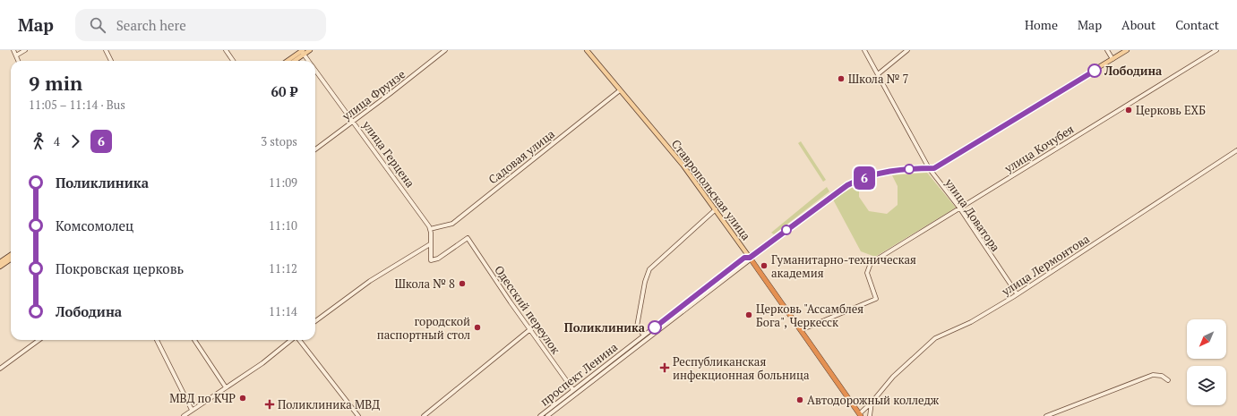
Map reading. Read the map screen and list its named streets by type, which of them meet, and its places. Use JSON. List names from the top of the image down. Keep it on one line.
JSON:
{"streets":{"highway":["Ставропольская улица"],"main road":["проспект Ленина"],"street":["улица Фрунзе","улица Кочубея","улица Герцена","Садовая улица","улица Доватора","улица Лермонтова","Одесский переулок"]},"crossings":[["улица Фрунзе","улица Герцена"],["улица Кочубея","Ставропольская улица"],["улица Кочубея","улица Доватора"],["улица Герцена","Садовая улица"],["Садовая улица","Ставропольская улица"],["Ставропольская улица","улица Лермонтова"],["Ставропольская улица","проспект Ленина"],["улица Доватора","улица Лермонтова"],["улица Доватора","проспект Ленина"],["Одесский переулок","проспект Ленина"]],"places":{"other":["Лободина","Школа № 7","Церковь ЕХБ","Гуманитарно-техническая академия","Школа № 8","Церковь \"Ассамблея Бога\", Черкесск","городской паспортный стол","Поликлиника","МВД по КЧР","Автодорожный колледж"],"health":["Республиканская инфекционная больница","Поликлиника МВД"]},"lines":["bus line 6"],"north":"bottom left","page":{"header":"Map","search":"Search here","nav":["Home","Map","About","Contact"],"on_map":"6","heading":["9 min","11:05 – 11:14 · Bus","60 ₽"],"legs":["4","6","3 stops"],"list":[{"name":"Поликлиника","value":"11:09"},{"name":"Комсомолец","value":"11:10"},{"name":"Покровская церковь","value":"11:12"},{"name":"Лободина","value":"11:14"}]}}
